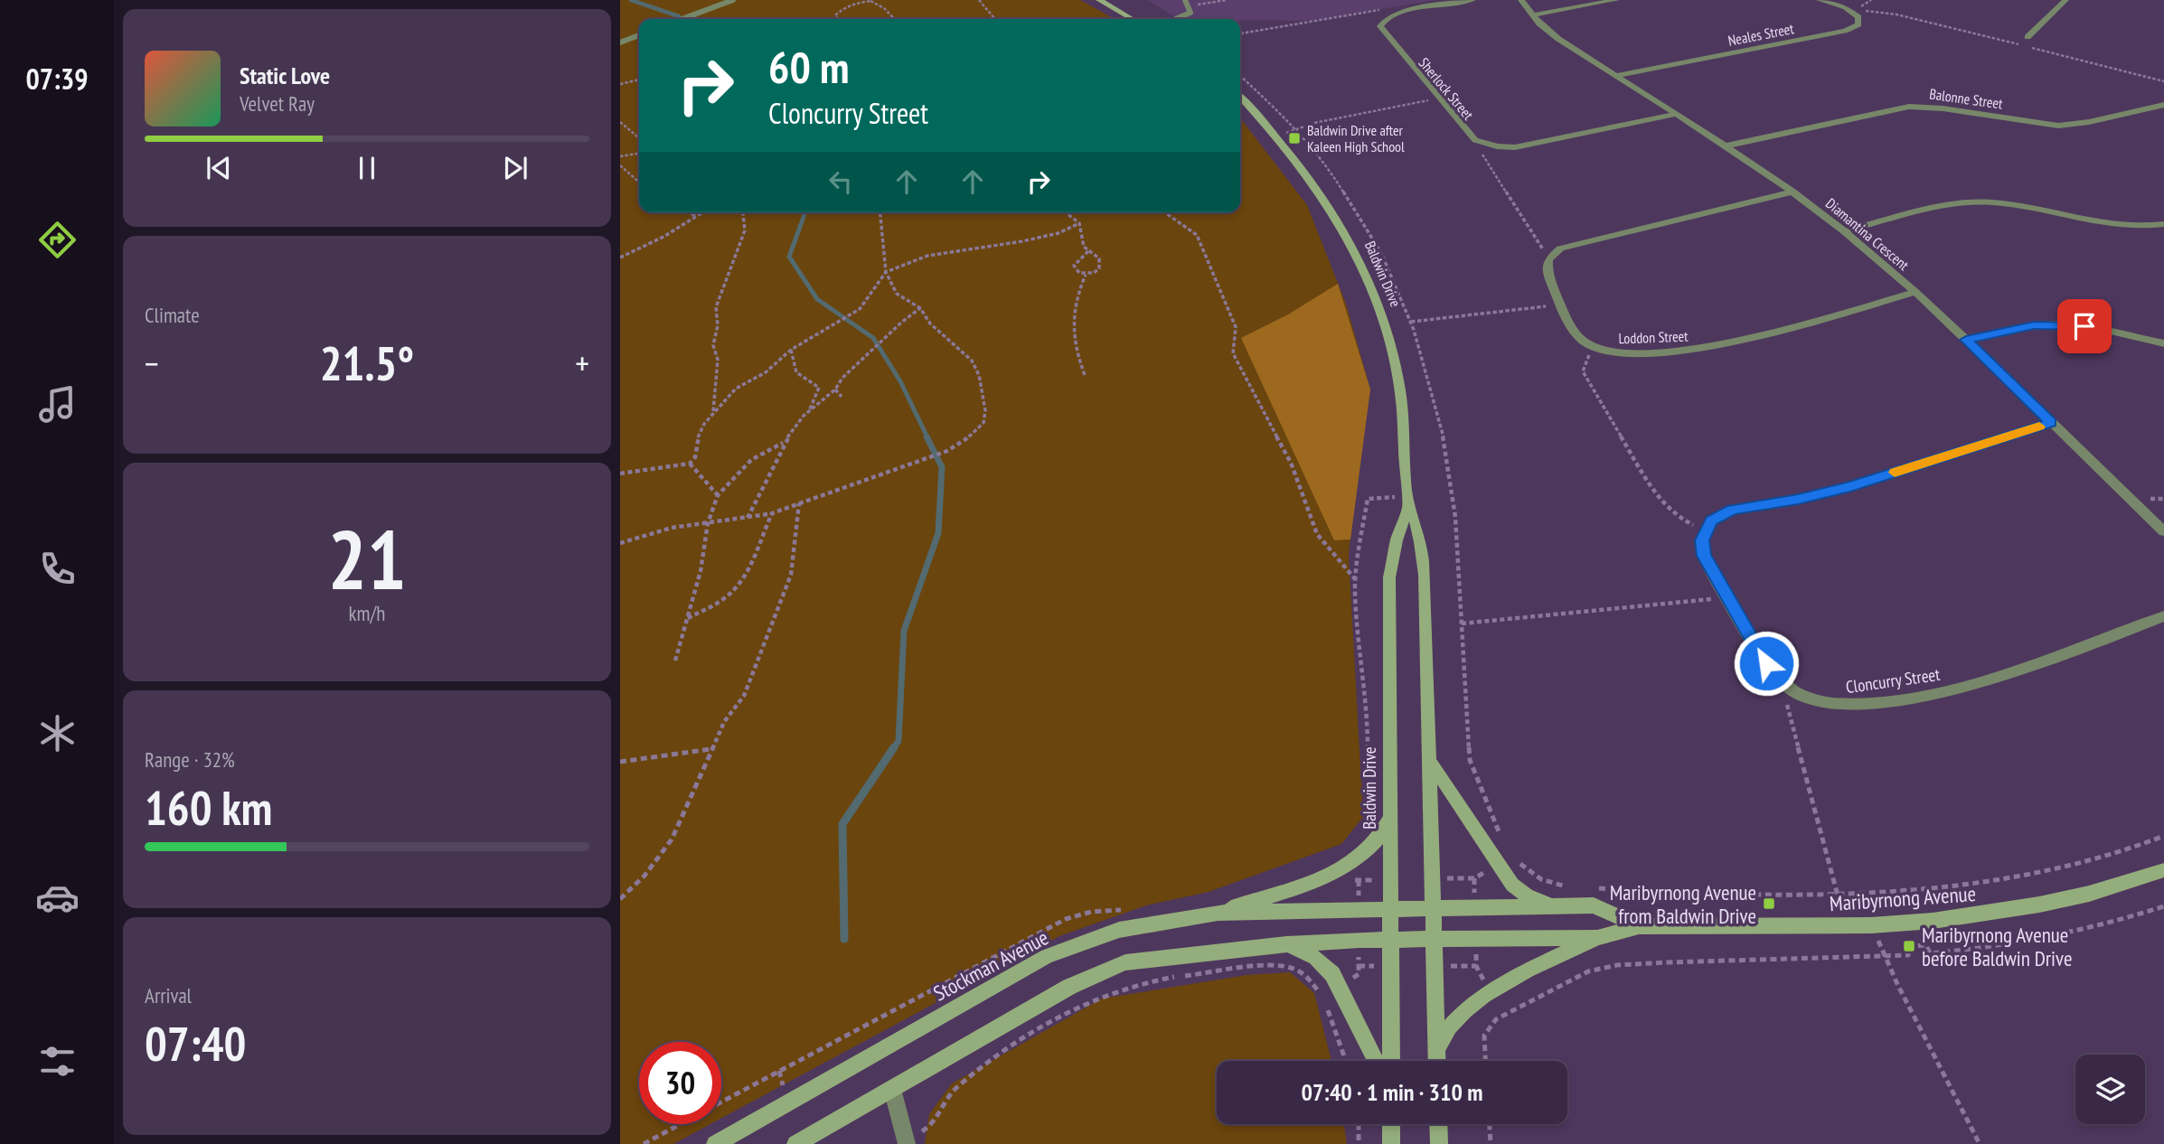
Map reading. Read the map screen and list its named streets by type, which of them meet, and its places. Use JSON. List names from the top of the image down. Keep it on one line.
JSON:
{"streets":{"main road":["Baldwin Drive","Maribyrnong Avenue","Stockman Avenue"],"street":["Neales Street","Sherlock Street","Balonne Street","Diamantina Crescent","Loddon Street","Cloncurry Street"]},"crossings":[["Neales Street","Diamantina Crescent"],["Balonne Street","Diamantina Crescent"],["Diamantina Crescent","Loddon Street"],["Baldwin Drive","Maribyrnong Avenue"],["Baldwin Drive","Stockman Avenue"],["Maribyrnong Avenue","Stockman Avenue"]],"places":{"transit":["Baldwin Drive after Kaleen High School","Maribyrnong Avenue from Baldwin Drive","Maribyrnong Avenue before Baldwin Drive"]},"page":{"tabs":"07:39","turn":["60 m","Cloncurry Street"],"song":["Static Love","Velvet Ray"],"tile":["Climate",["21","km/h"],["Range · 32%","160 km"],["Arrival","07:40"]],"heat":["−","21.5°","+"],"limit":"30","trip":"07:40 · 1 min · 310 m"}}
